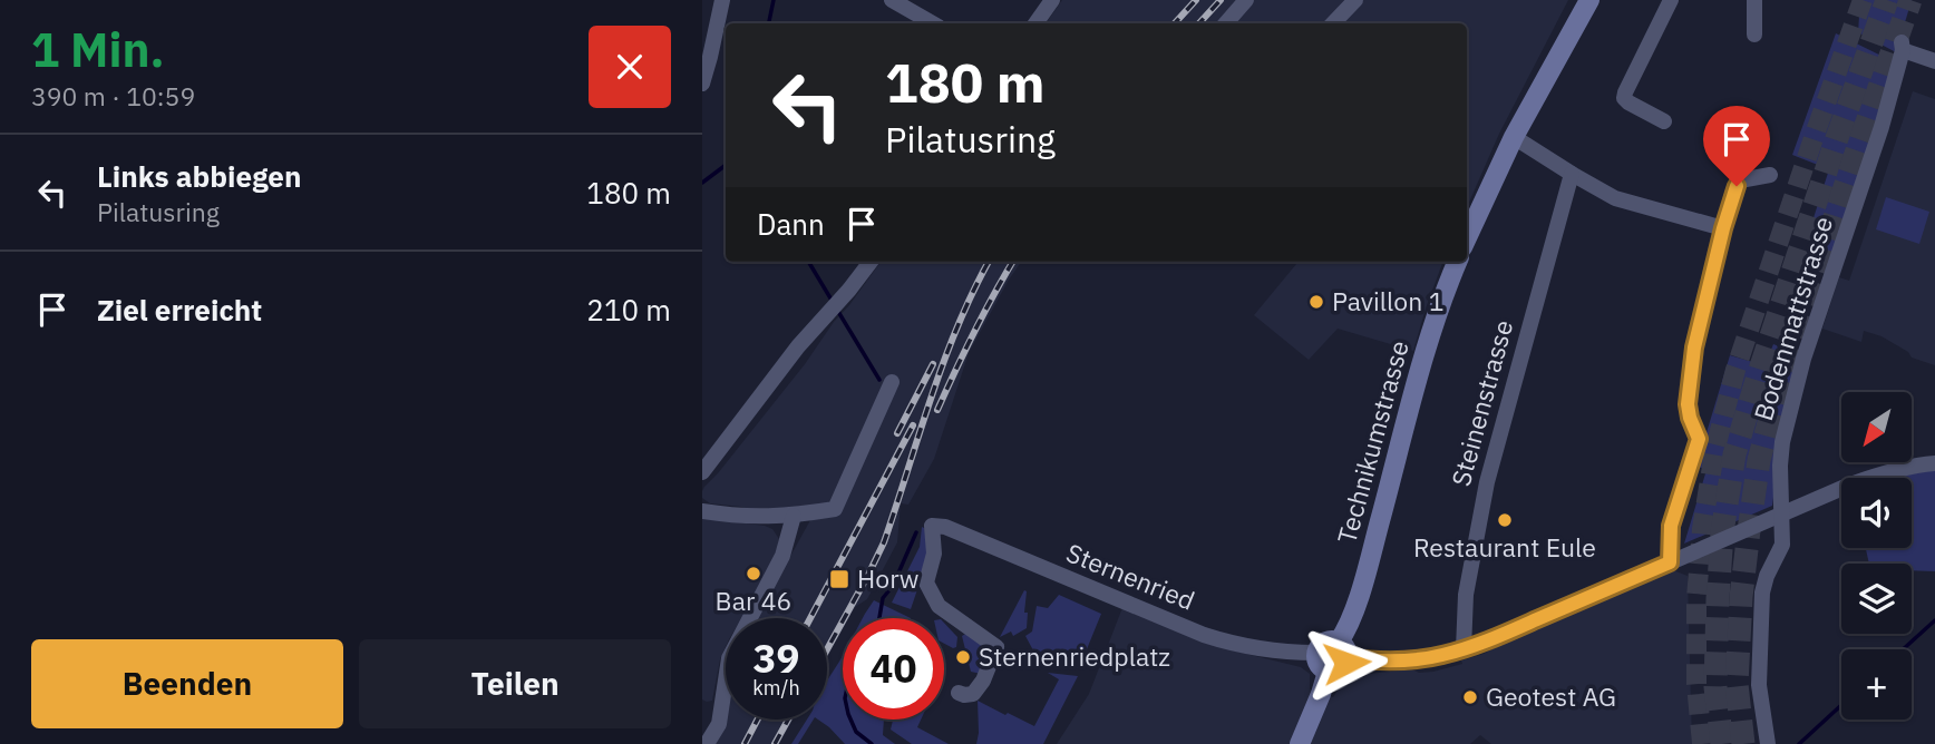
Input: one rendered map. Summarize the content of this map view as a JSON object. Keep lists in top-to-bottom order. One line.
{"streets":{"street":["Bodenmattstrasse","Steinenstrasse","Technikumstrasse","Sternenried"]},"crossings":[["Technikumstrasse","Sternenried"]],"places":{"other":["Pavillon 1","Restaurant Eule","Bar 46","Sternenriedplatz","Geotest AG"],"transit":["Horw"]},"north":"bottom left","page":{"heading":["1 Min.","390 m · 10:59"],"turn":["180 m","Pilatusring"],"list":[{"name":"Links abbiegen","note":"Pilatusring","value":"180 m"},{"name":"Ziel erreicht","value":"210 m"}],"then":"Dann","map_buttons":"+","speed":"39 km/h","limit":"40","buttons":["Beenden","Teilen"]}}
